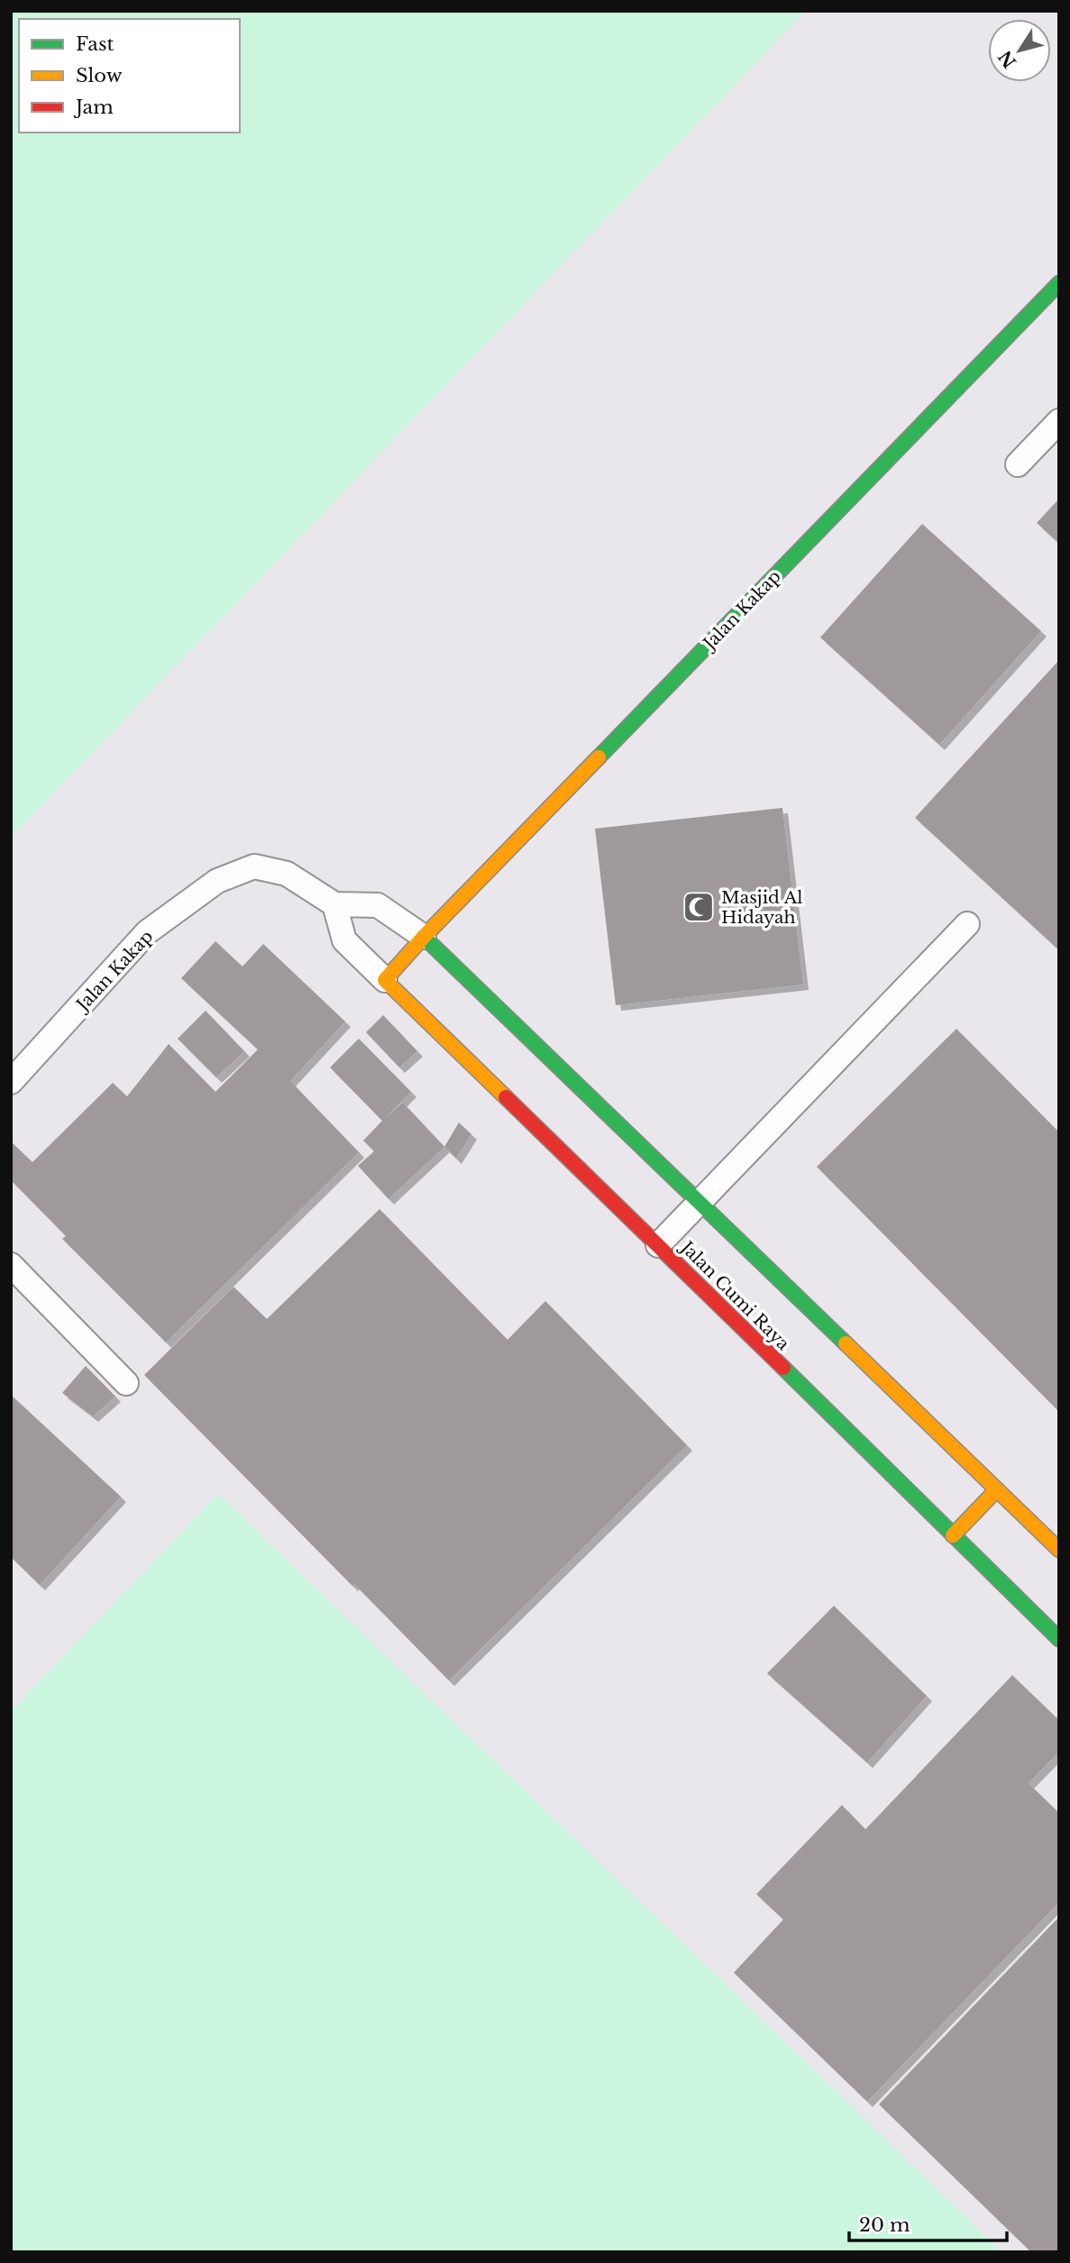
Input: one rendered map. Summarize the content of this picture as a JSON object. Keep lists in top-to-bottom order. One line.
{"streets":{"street":["Jalan Kakap","Jalan Cumi Raya"]},"crossings":[["Jalan Kakap","Jalan Cumi Raya"]],"places":{"mosque":["Masjid Al Hidayah"]},"legend":["Fast","Slow","Jam"],"scale_bar":"20 m","north":"bottom left"}
